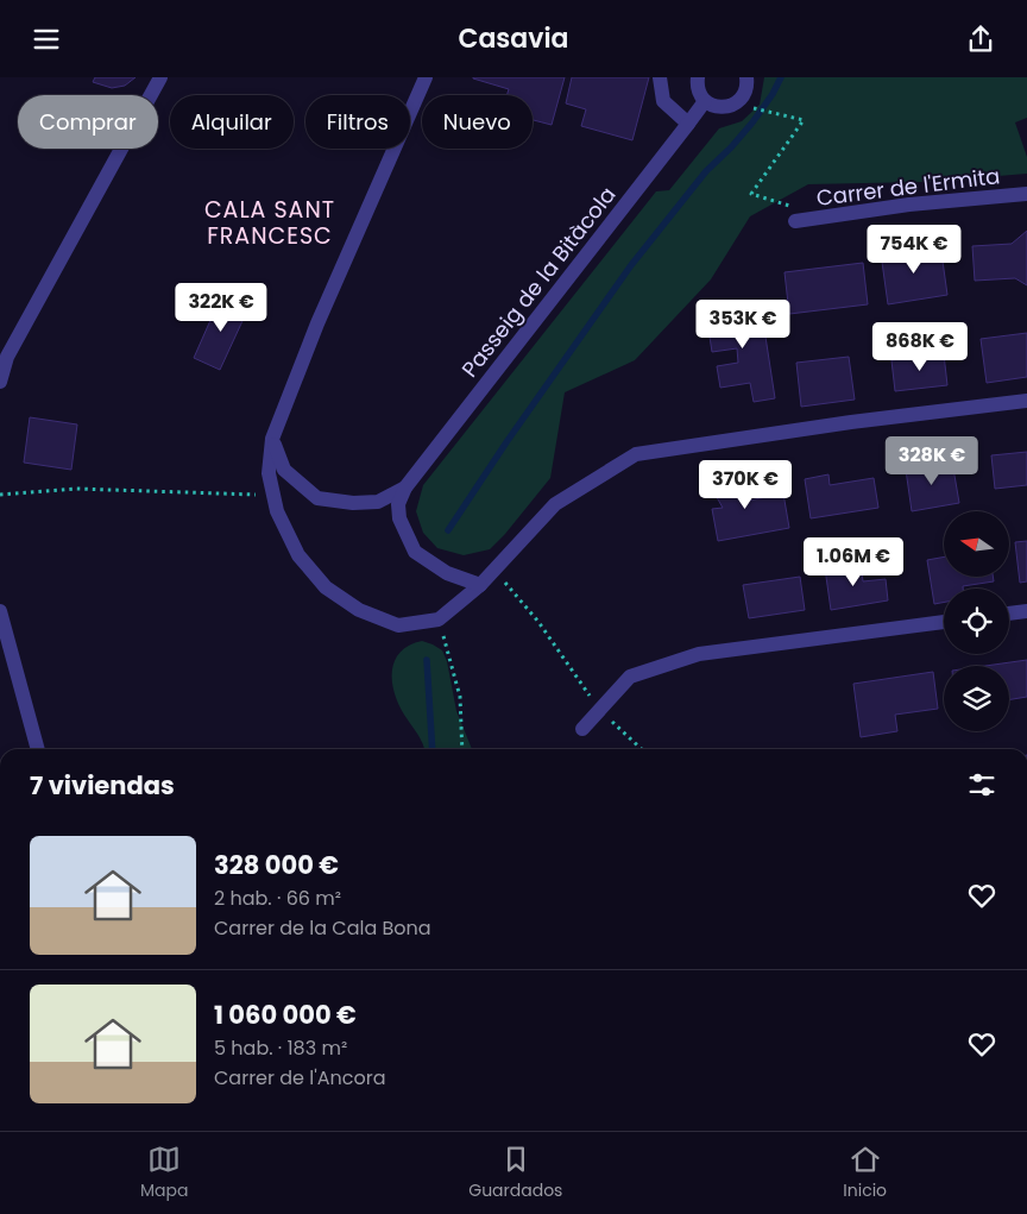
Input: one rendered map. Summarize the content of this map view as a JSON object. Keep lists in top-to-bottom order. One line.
{"streets":{"street":["Carrer de l'Ermita","Passeig de la Bitàcola"]},"districts":["CALA SANT FRANCESC"],"north":"left","page":{"header":"Casavia","chip":["Comprar","Alquilar","Filtros","Nuevo"],"price":["754K €","322K €","353K €","868K €","328K €","370K €","1.06M €"],"heading":"7 viviendas","list":[{"name":"328 000 €","note":"2 hab. · 66 m² · Carrer de la Cala Bona"},{"name":"1 060 000 €","note":"5 hab. · 183 m² · Carrer de l'Ancora"}],"tabs":["Mapa","Guardados","Inicio"]}}
